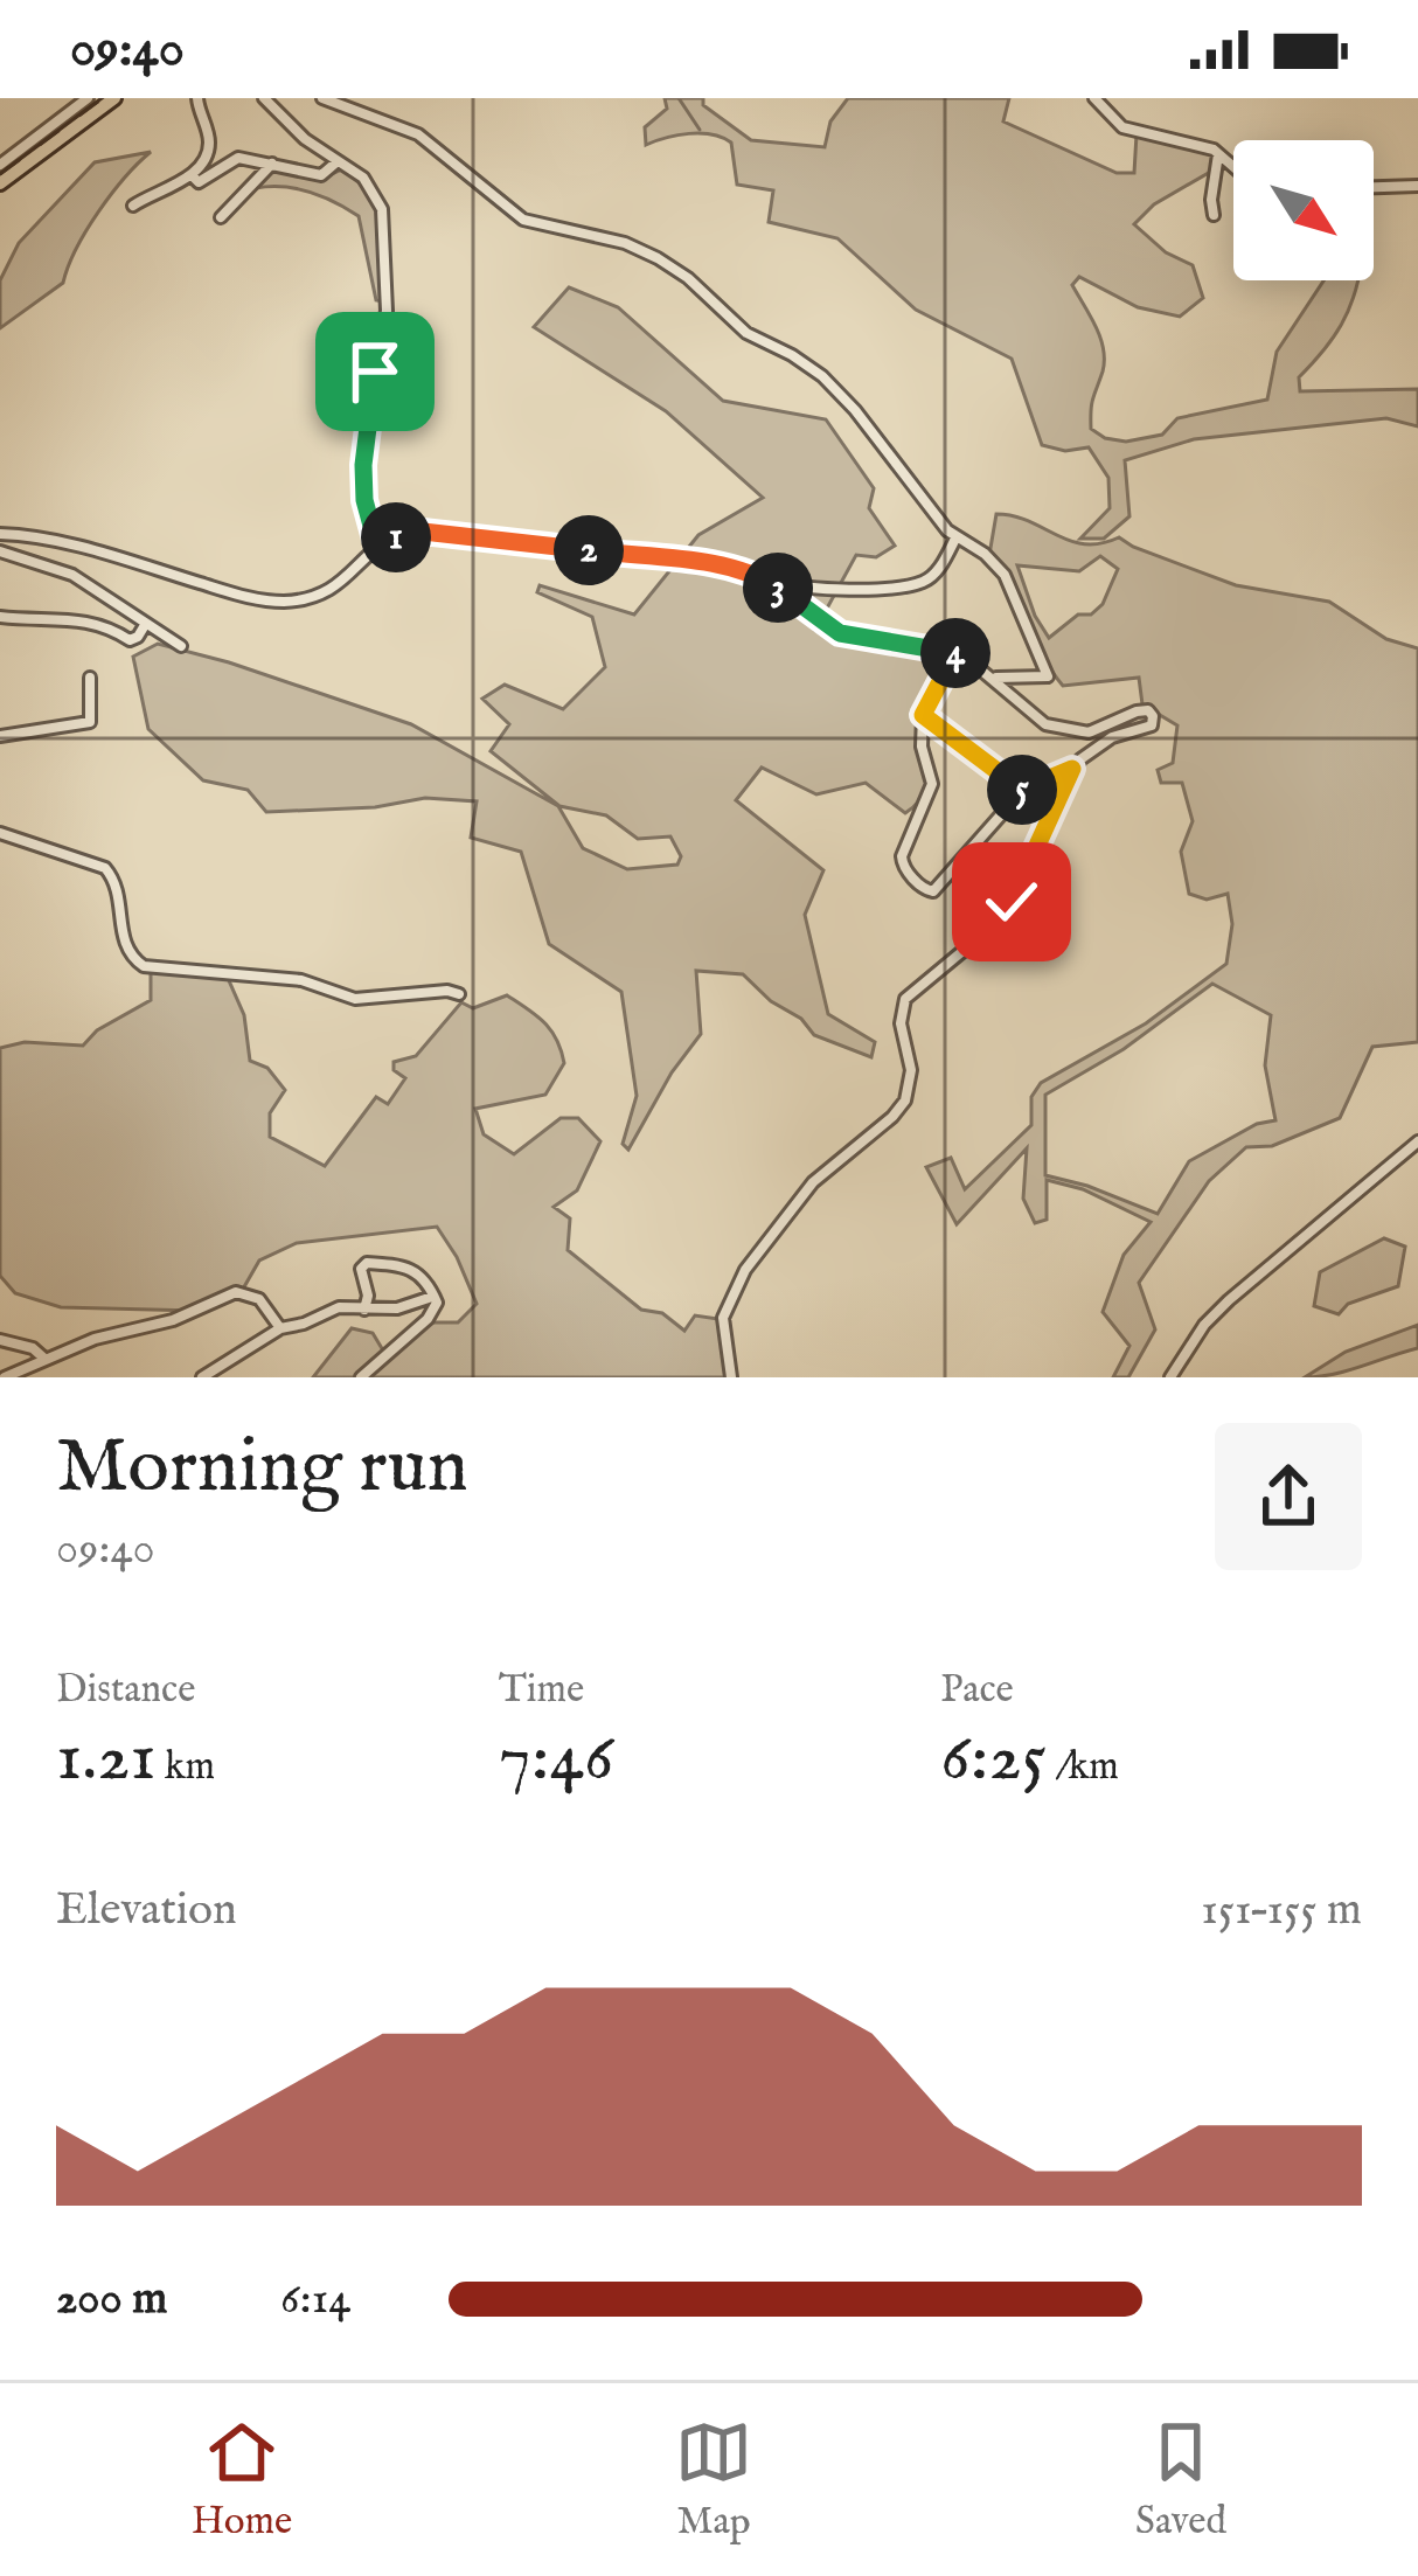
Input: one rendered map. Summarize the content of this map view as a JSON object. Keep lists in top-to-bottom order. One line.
{"north":"bottom right","page":{"status":"09:40","pins":["1","2","3","4","5"],"heading":["Morning run","09:40"],"stats":[["Distance","1.21 km"],["Time","7:46"],["Pace","6:25 /km"]],"chart":["Elevation","151–155 m"],"list":[{"name":"200 m","note":"6:14"}],"tabs":["Home","Map","Saved"]}}
